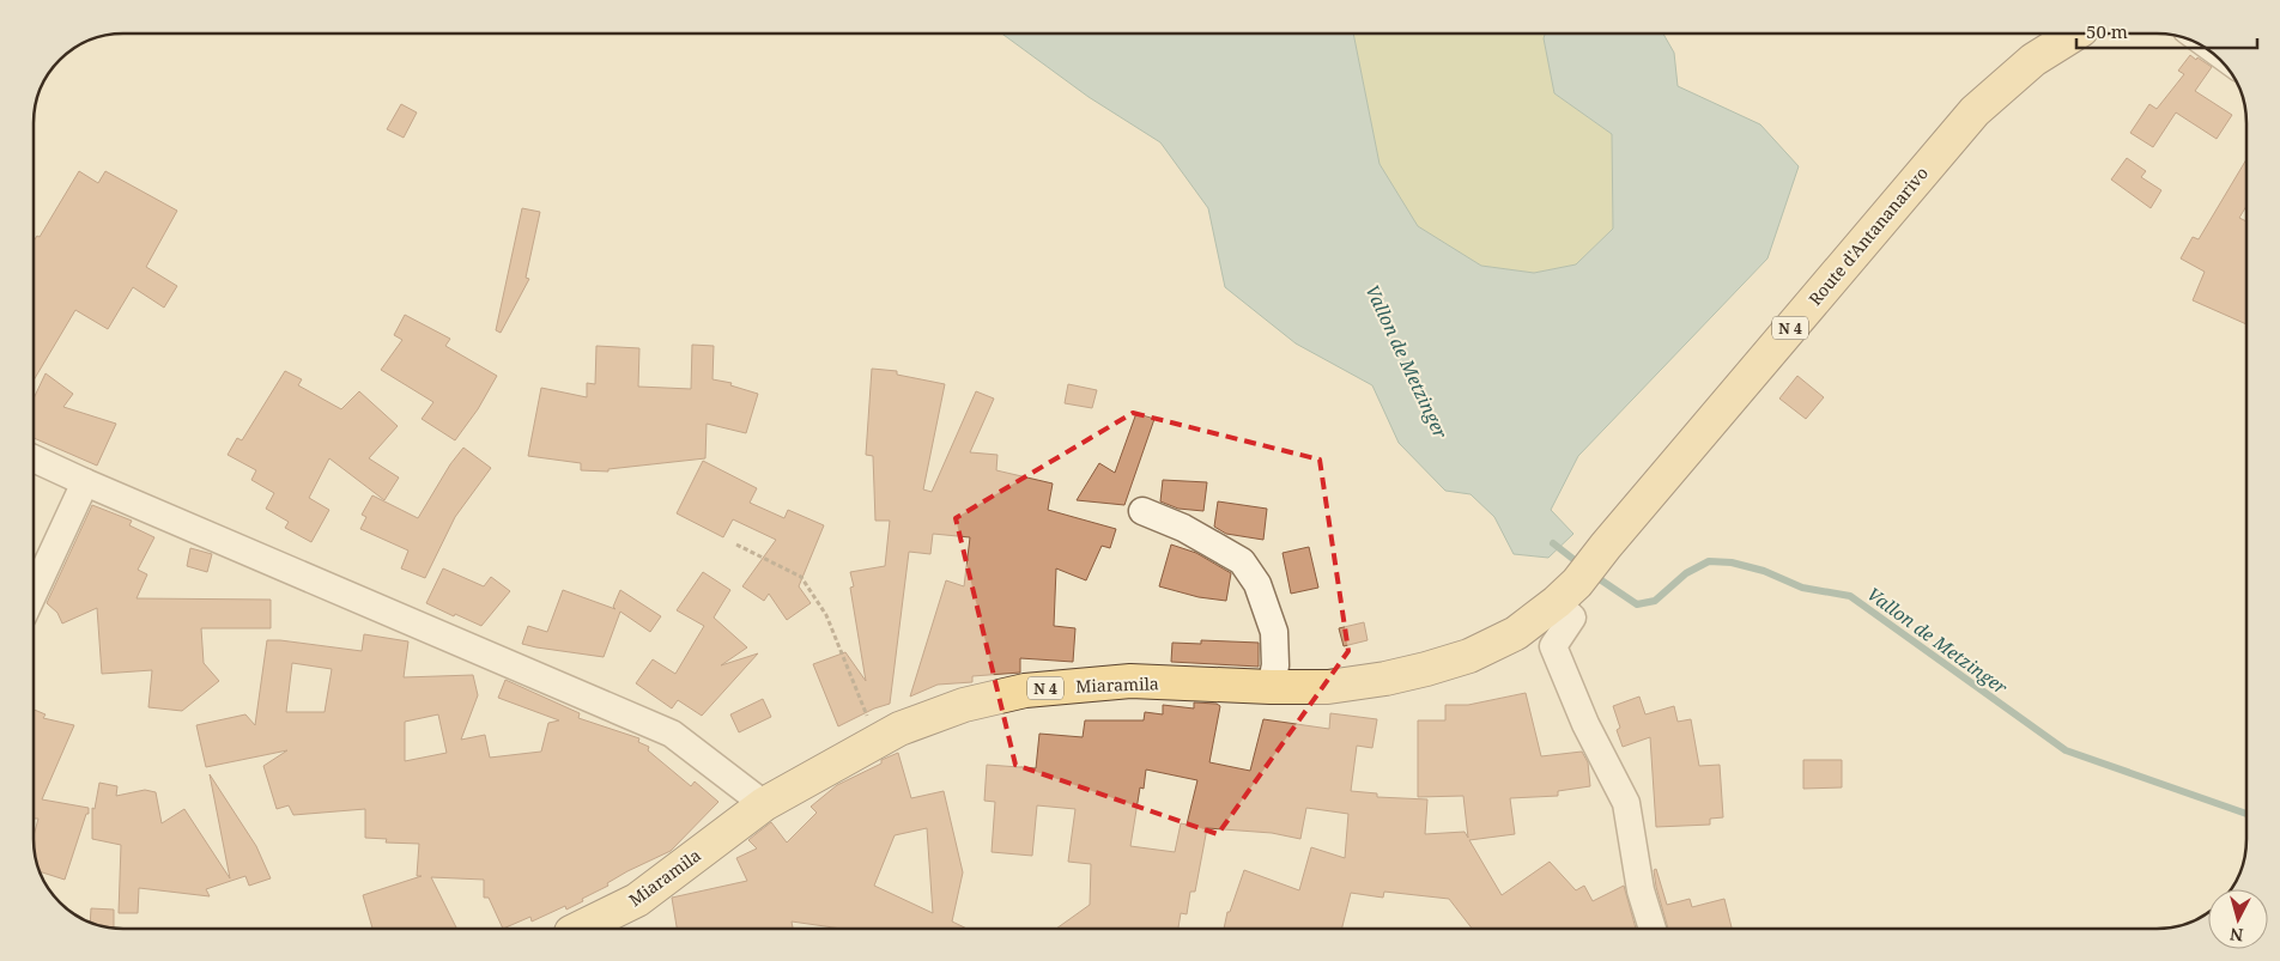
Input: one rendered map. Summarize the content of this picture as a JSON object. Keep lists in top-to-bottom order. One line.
{"streets":{"main road":["Route d'Antananarivo","N 4","Miaramila"]},"crossings":[["Route d'Antananarivo","Miaramila"]],"water":["Vallon de Metzinger"],"scale_bar":"50 m","north":"bottom"}
